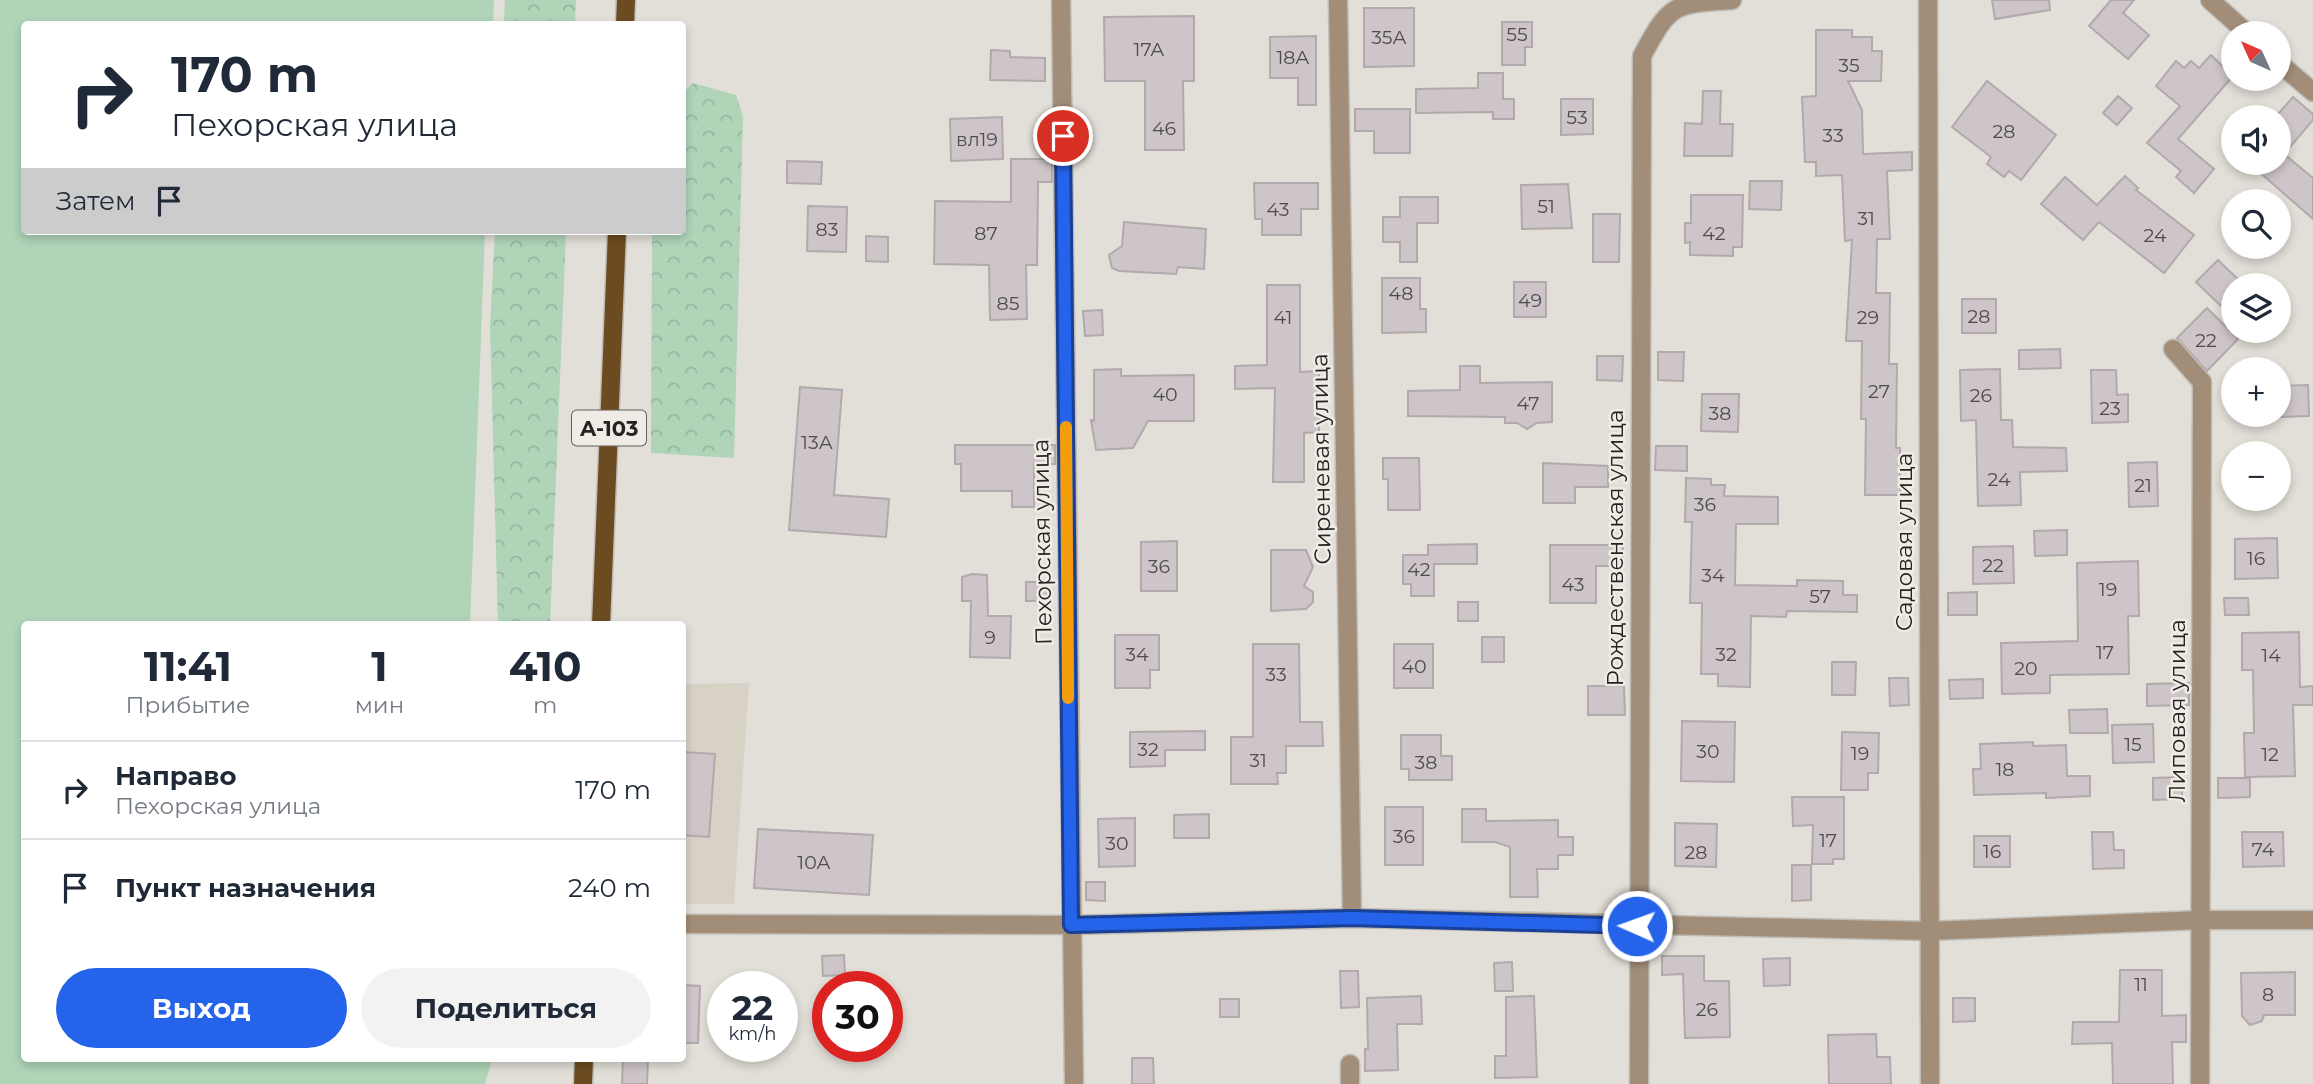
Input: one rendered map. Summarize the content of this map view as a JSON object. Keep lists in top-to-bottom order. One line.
{"streets":{"main road":["А-103"],"street":["Сиреневая улица","Пехорская улица","Садовая улица","Рождественская улица","Липовая улица"]},"house_numbers":["55","35А","17А","18А","35","53","46","28","33","вл19","51","43","31","83","87","42","24","48","49","85","28","41","29","22","27","40","26","47","23","38","13А","24","21","36","16","22","36","42","34","43","19","57","9","17","34","32","14","40","20","33","15","32","30","19","12","31","38","18","36","17","30","74","16","28","10А","11","8","26"],"north":"top left","page":{"map_buttons":["+","−"],"turn":["170 m","Пехорская улица"],"then":"Затем","eta":["11:41","Прибытие","1","мин","410","m"],"list":[{"name":"Направо","note":"Пехорская улица","value":"170 m"},{"name":"Пункт назначения","value":"240 m"}],"buttons":["Выход","Поделиться"],"speed":"22 km/h","limit":"30"}}
